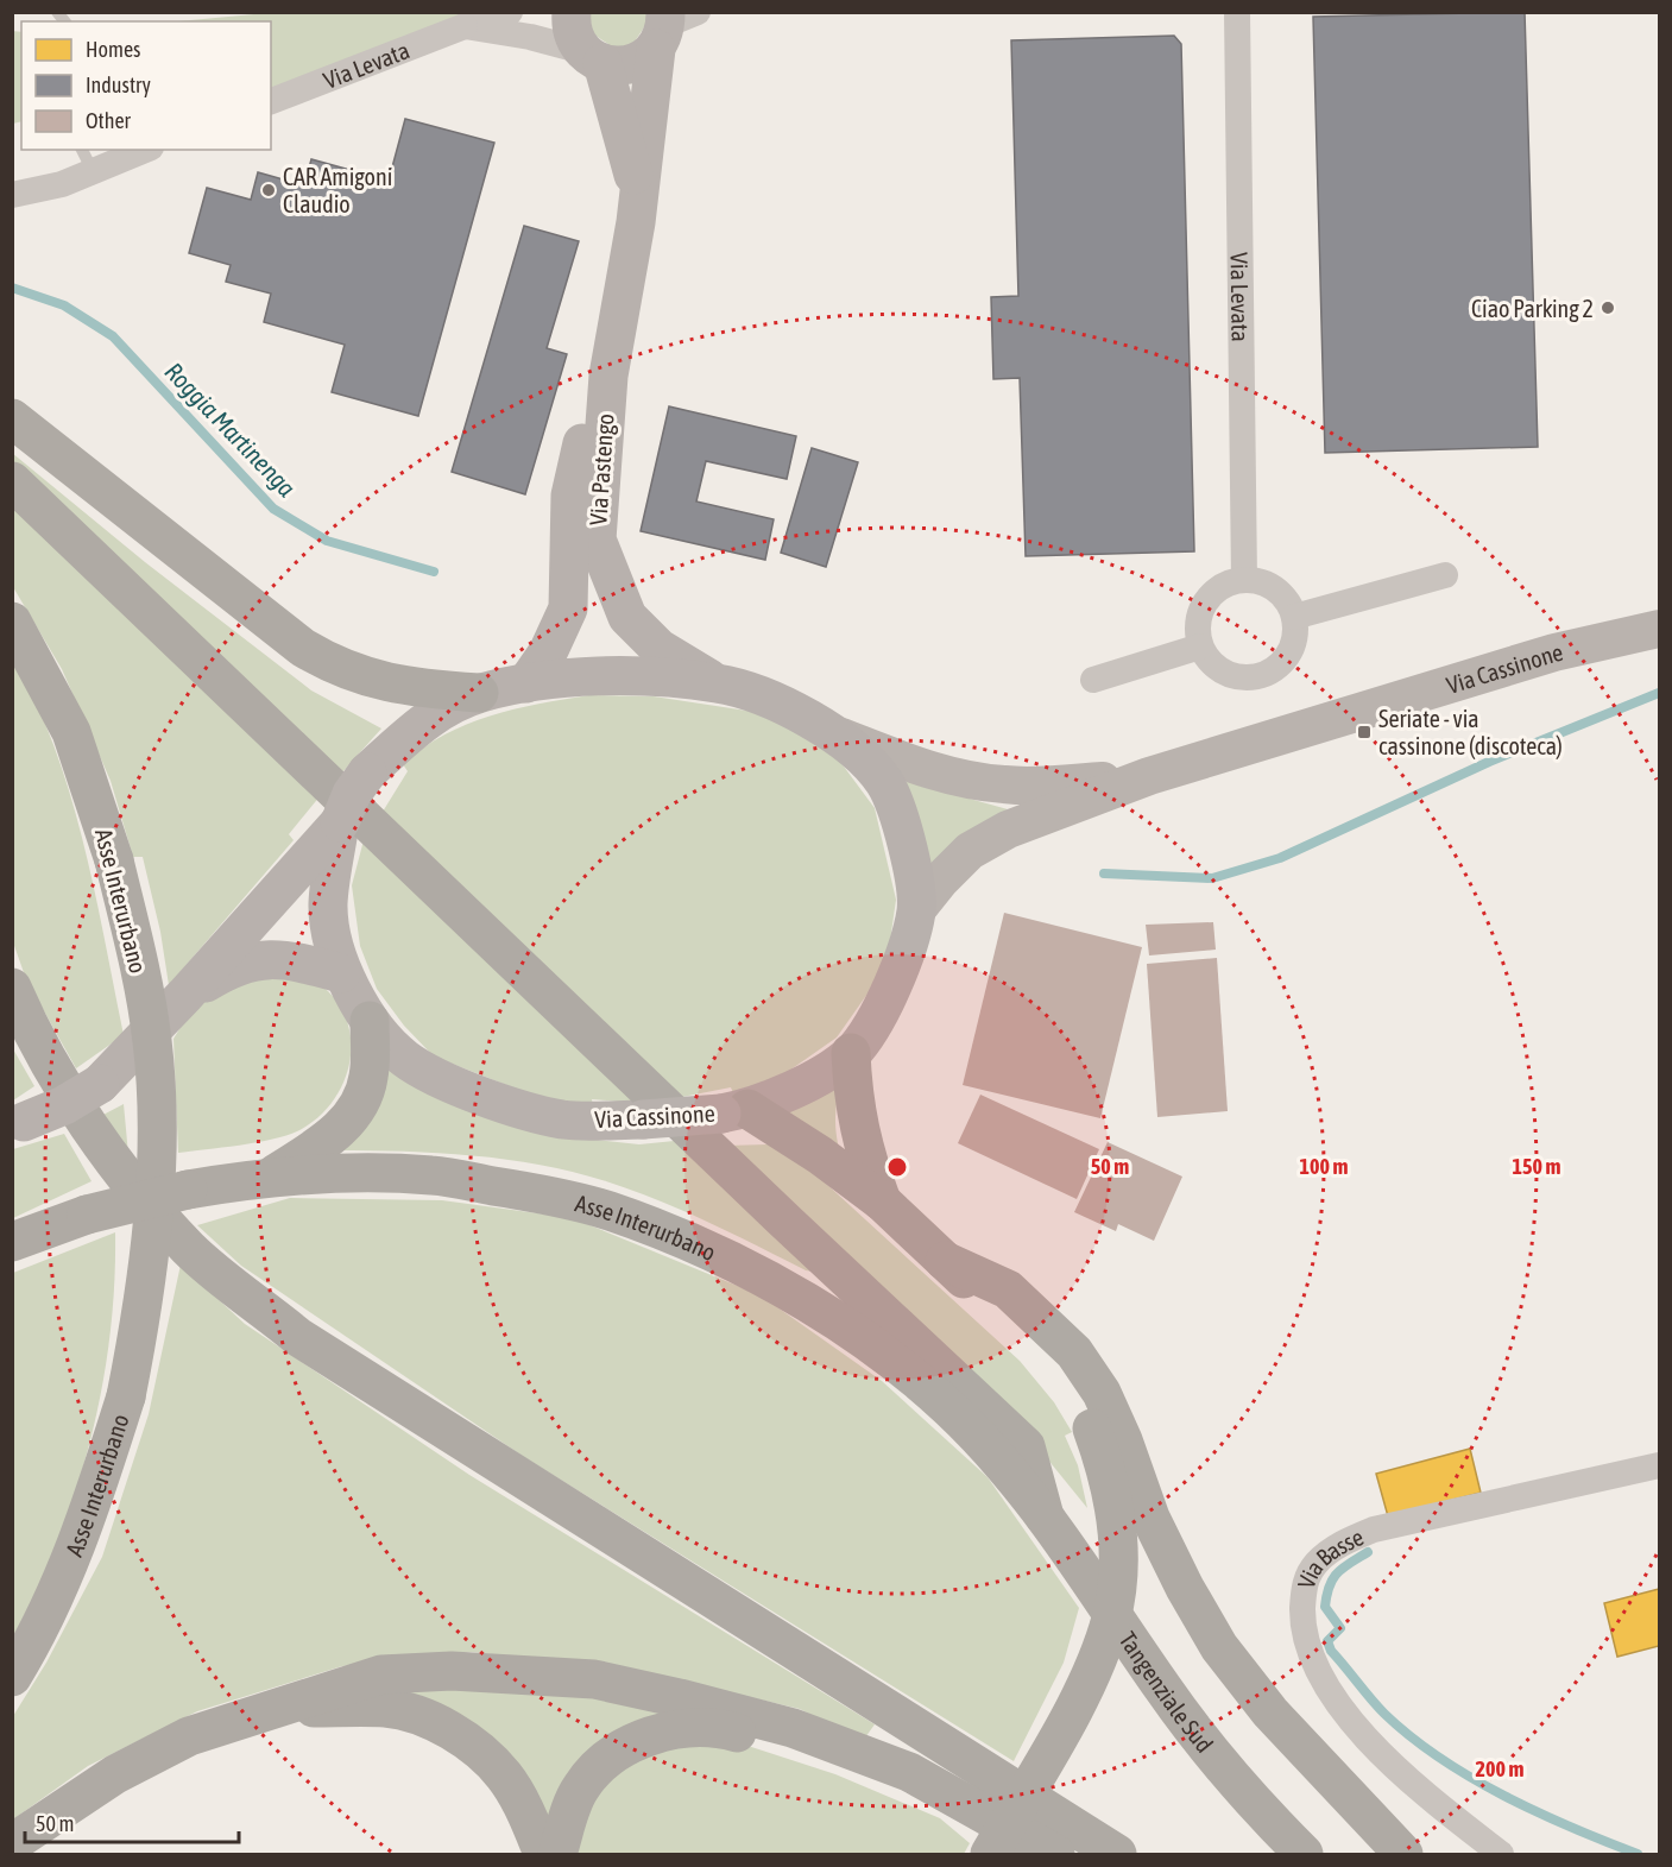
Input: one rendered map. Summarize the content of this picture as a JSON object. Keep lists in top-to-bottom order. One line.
{"streets":{"highway":["Asse Interurbano","Tangenziale Sud"],"main road":["Via Pastengo","Via Cassinone"],"street":["Via Levata","Via Basse"]},"crossings":[["Via Pastengo","Via Cassinone"],["Asse Interurbano","Tangenziale Sud"]],"water":["Roggia Martinenga"],"places":{"other":["CAR Amigoni Claudio","Ciao Parking 2"],"transit":["Seriate - via cassinone (discoteca)"]},"legend":["Homes","Industry","Other"],"scale_bar":"50 m","rings":["50 m","100 m","150 m","200 m"]}
